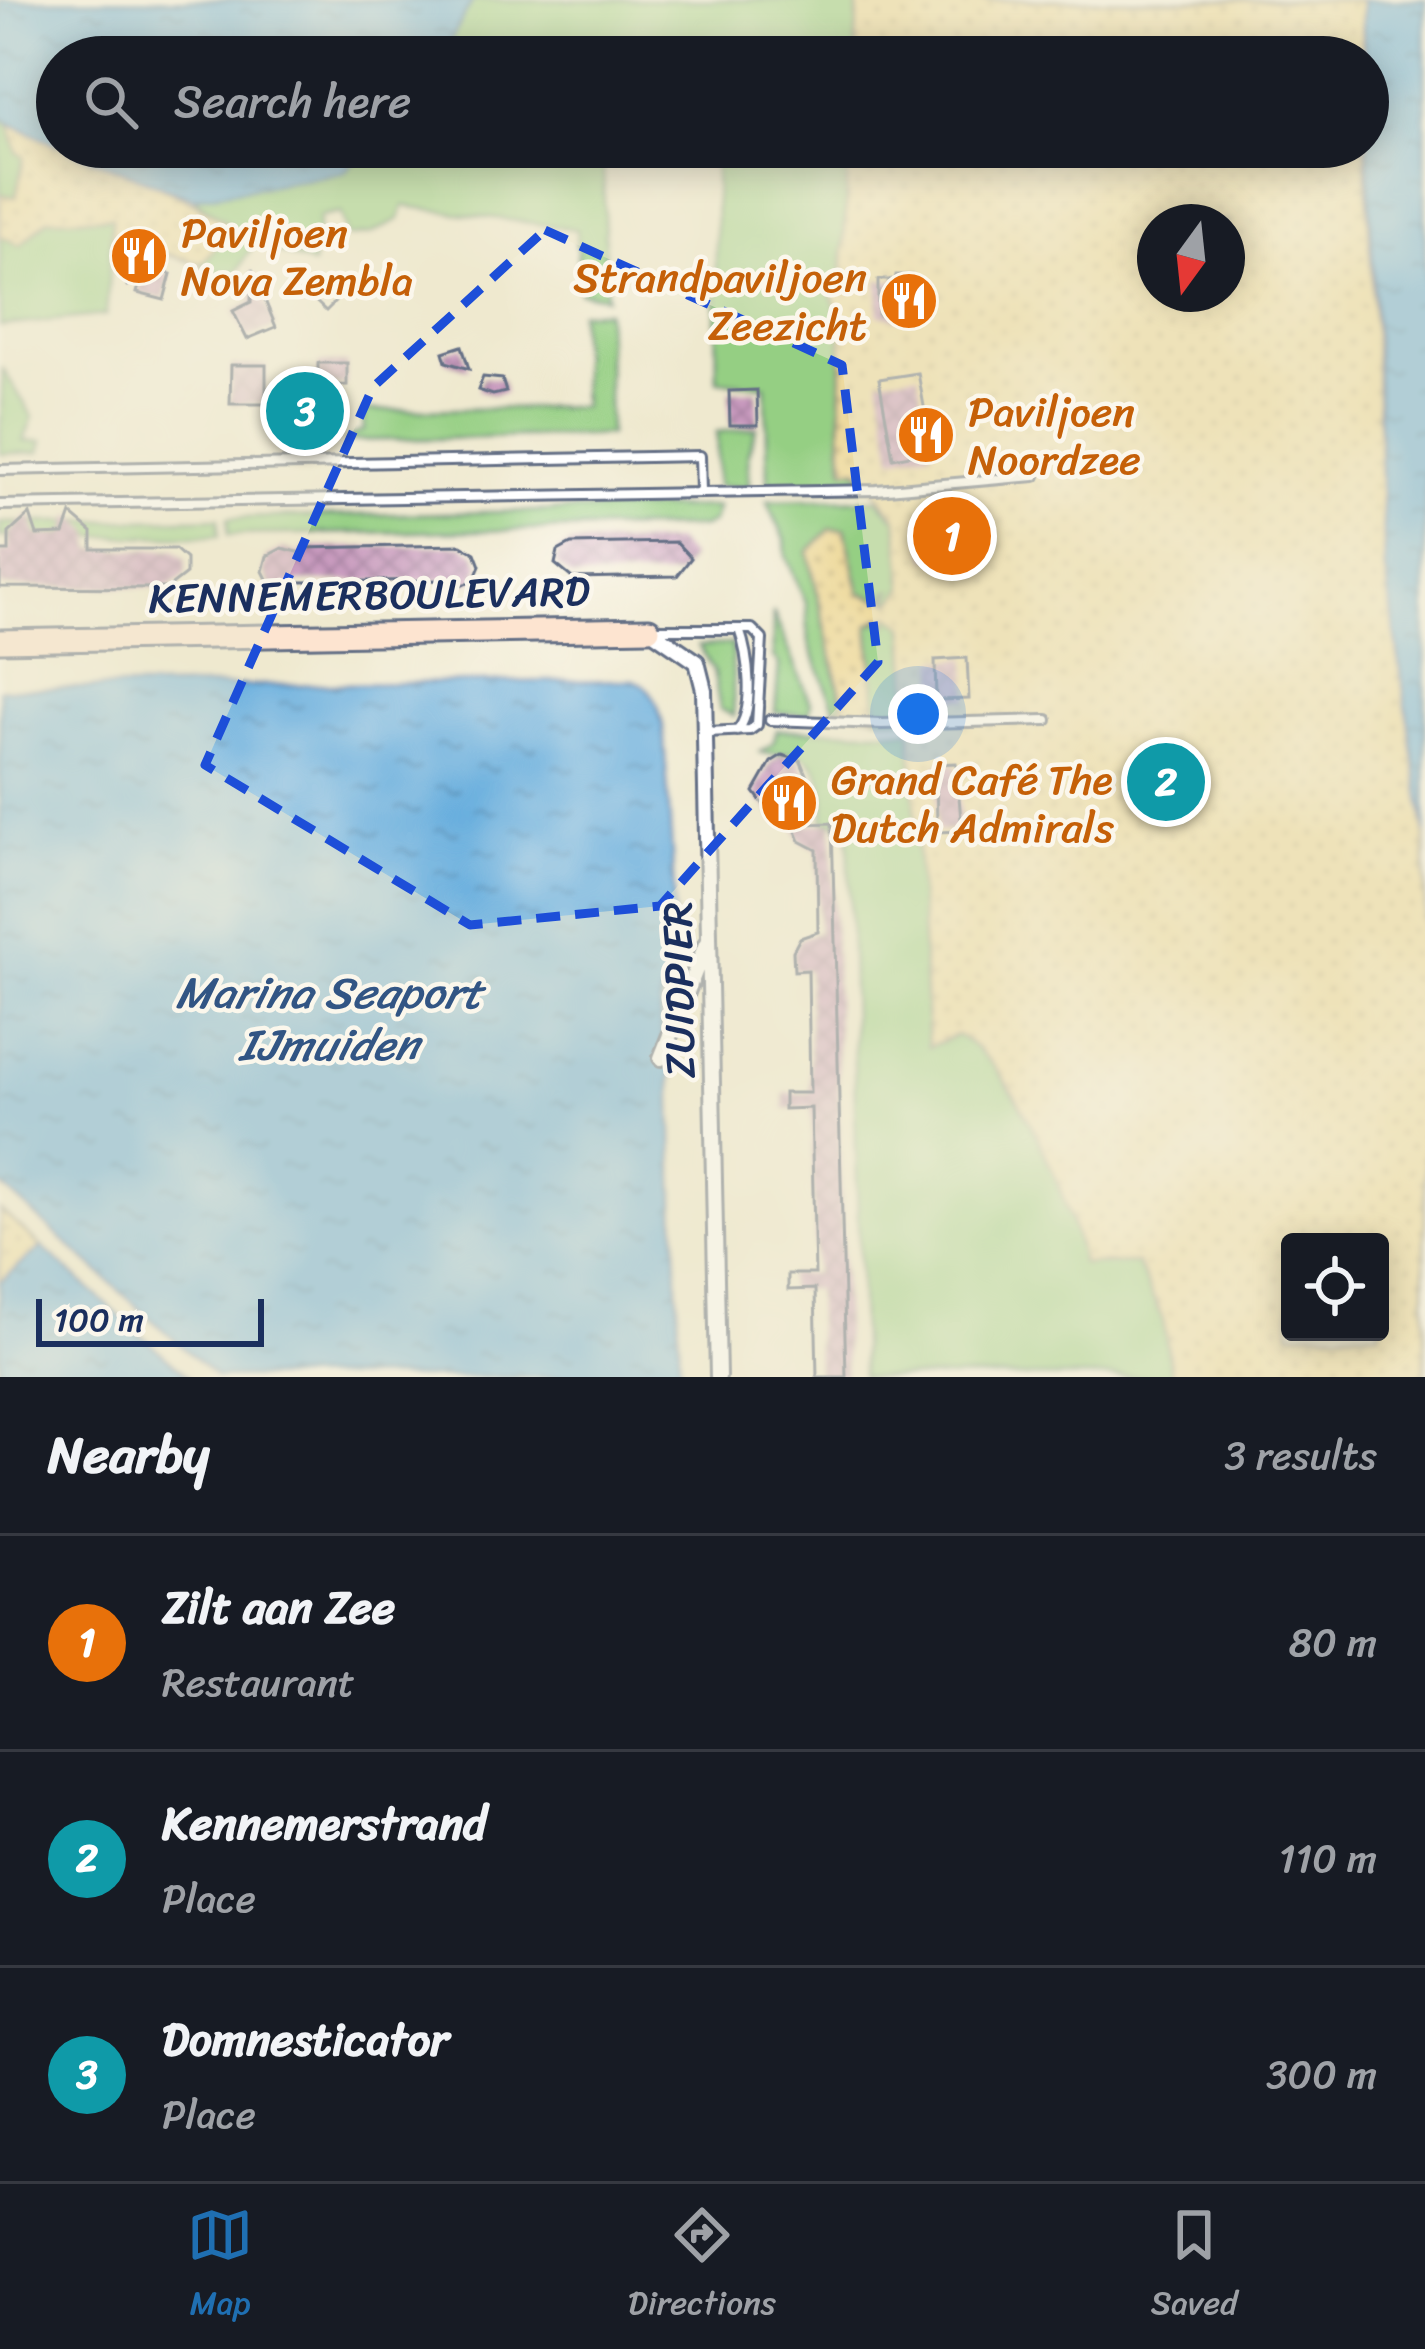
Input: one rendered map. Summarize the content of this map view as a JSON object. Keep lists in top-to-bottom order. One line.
{"streets":{"street":["KENNEMERBOULEVARD","ZUIDPIER"]},"crossings":[["KENNEMERBOULEVARD","ZUIDPIER"]],"water":["Marina Seaport IJmuiden"],"places":{"restaurant":["Paviljoen Nova Zembla","Strandpaviljoen Zeezicht","Paviljoen Noordzee","Grand Café The Dutch Admirals"]},"scale_bar":"100 m","north":"bottom","page":{"search":"Search here","pins":["3","1","2"],"scale":"100 m","heading":["Nearby","3 results"],"list":[{"mark":"1","name":"Zilt aan Zee","note":"Restaurant","value":"80 m"},{"mark":"2","name":"Kennemerstrand","note":"Place","value":"110 m"},{"mark":"3","name":"Domnesticator","note":"Place","value":"300 m"}],"nav":["Map","Directions","Saved"]}}
